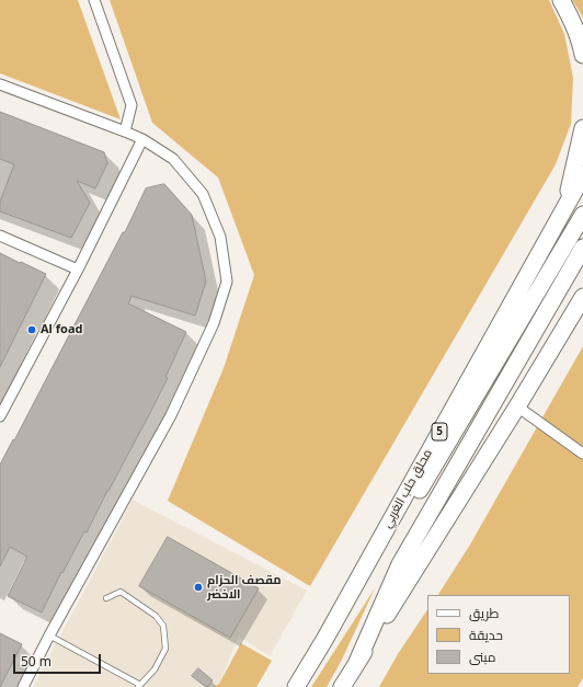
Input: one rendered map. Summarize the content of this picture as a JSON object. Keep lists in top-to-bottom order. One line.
{"streets":{"highway":["5","محلق حلب الغربي"]},"places":["Al foad","مقصف الحزام الاخضر"],"legend":["طريق","حديقة","مبنى"],"scale_bar":"50 m"}
